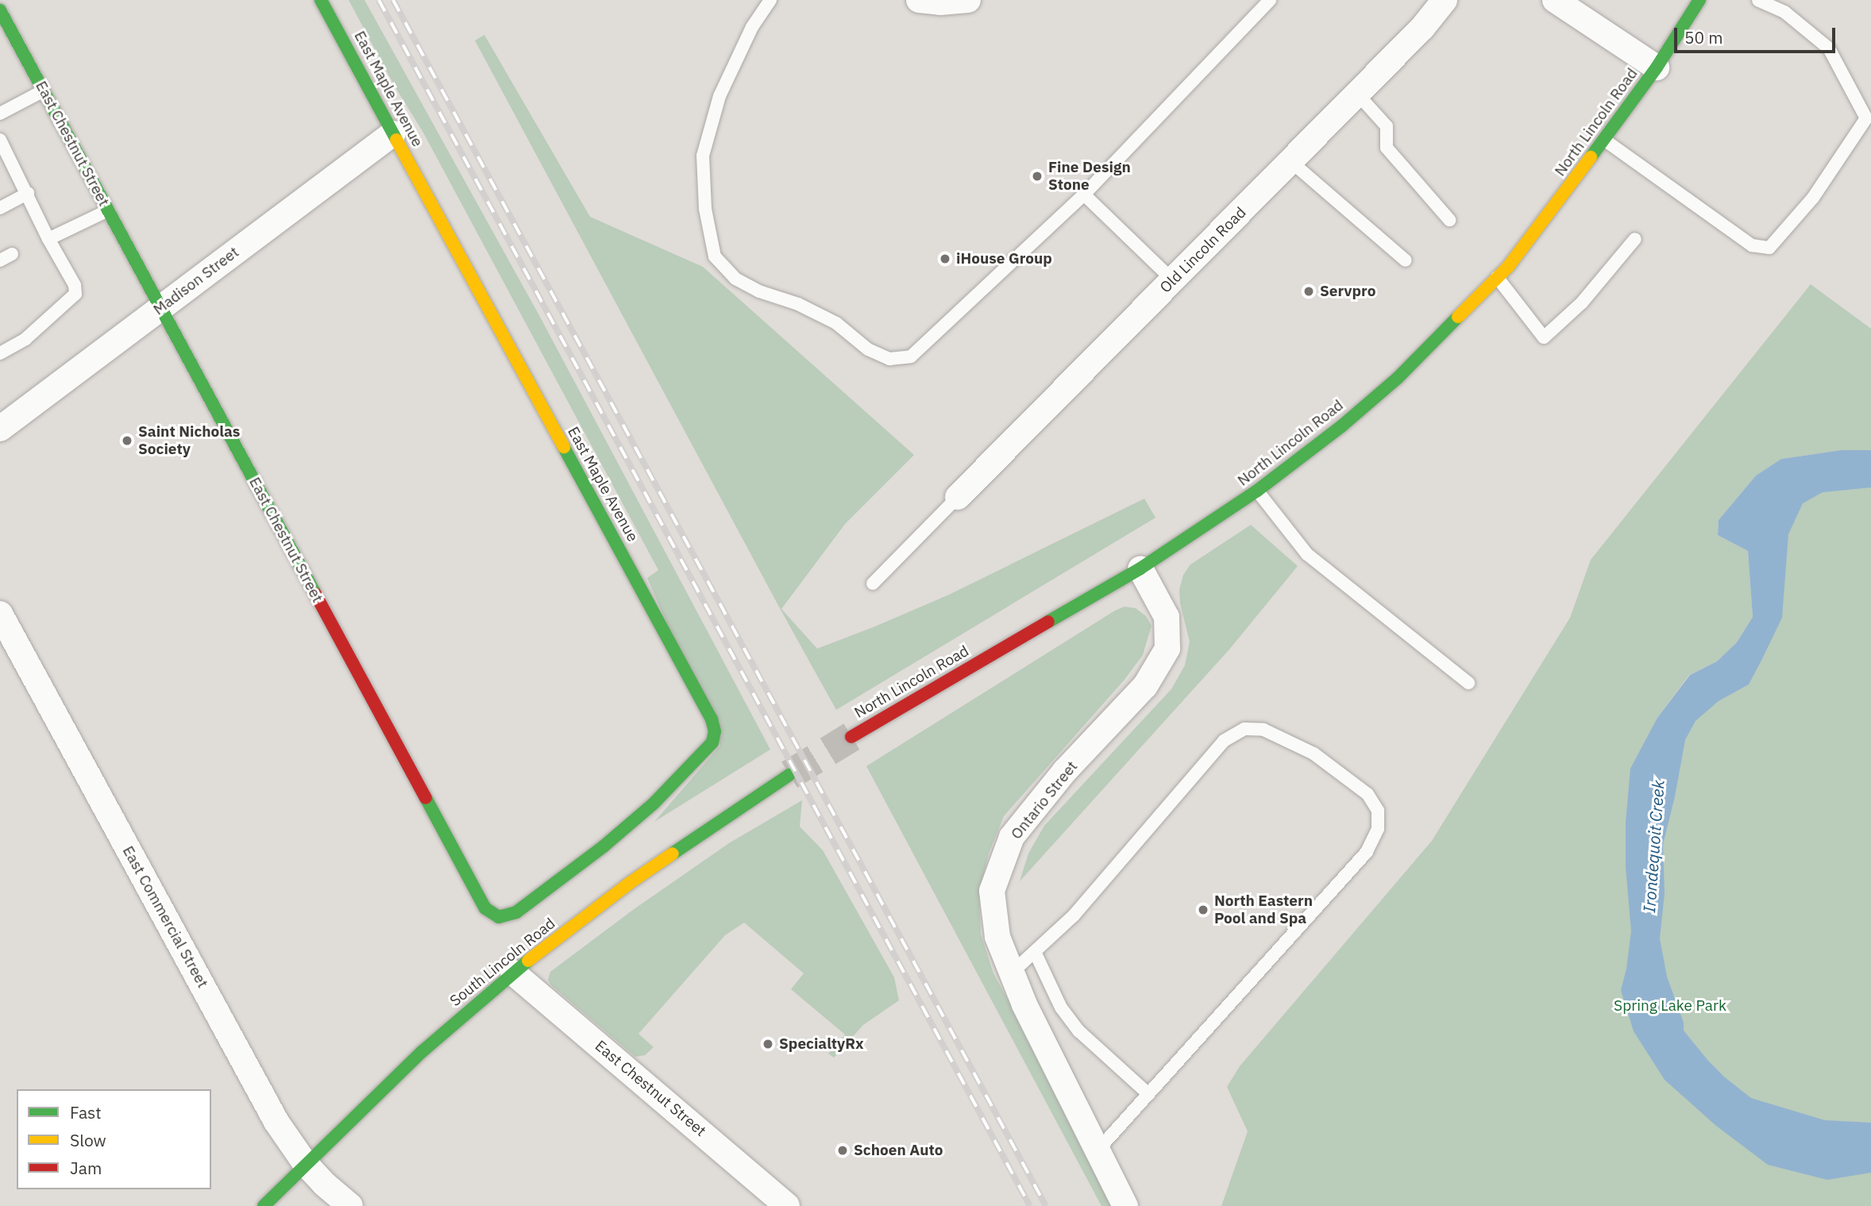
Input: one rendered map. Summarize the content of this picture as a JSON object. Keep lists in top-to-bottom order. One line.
{"streets":{"street":["East Maple Avenue","North Lincoln Road","East Chestnut Street","Old Lincoln Road","Madison Street","Ontario Street","East Commercial Street","South Lincoln Road"]},"crossings":[["East Maple Avenue","East Chestnut Street"],["East Maple Avenue","Madison Street"],["North Lincoln Road","Ontario Street"],["East Chestnut Street","Madison Street"],["East Chestnut Street","South Lincoln Road"],["East Commercial Street","South Lincoln Road"]],"water":["Irondequoit Creek"],"parks":["Spring Lake Park"],"places":["Fine Design Stone","iHouse Group","Servpro","Saint Nicholas Society","North Eastern Pool and Spa","SpecialtyRx","Schoen Auto"],"legend":["Fast","Slow","Jam"],"scale_bar":"50 m"}
